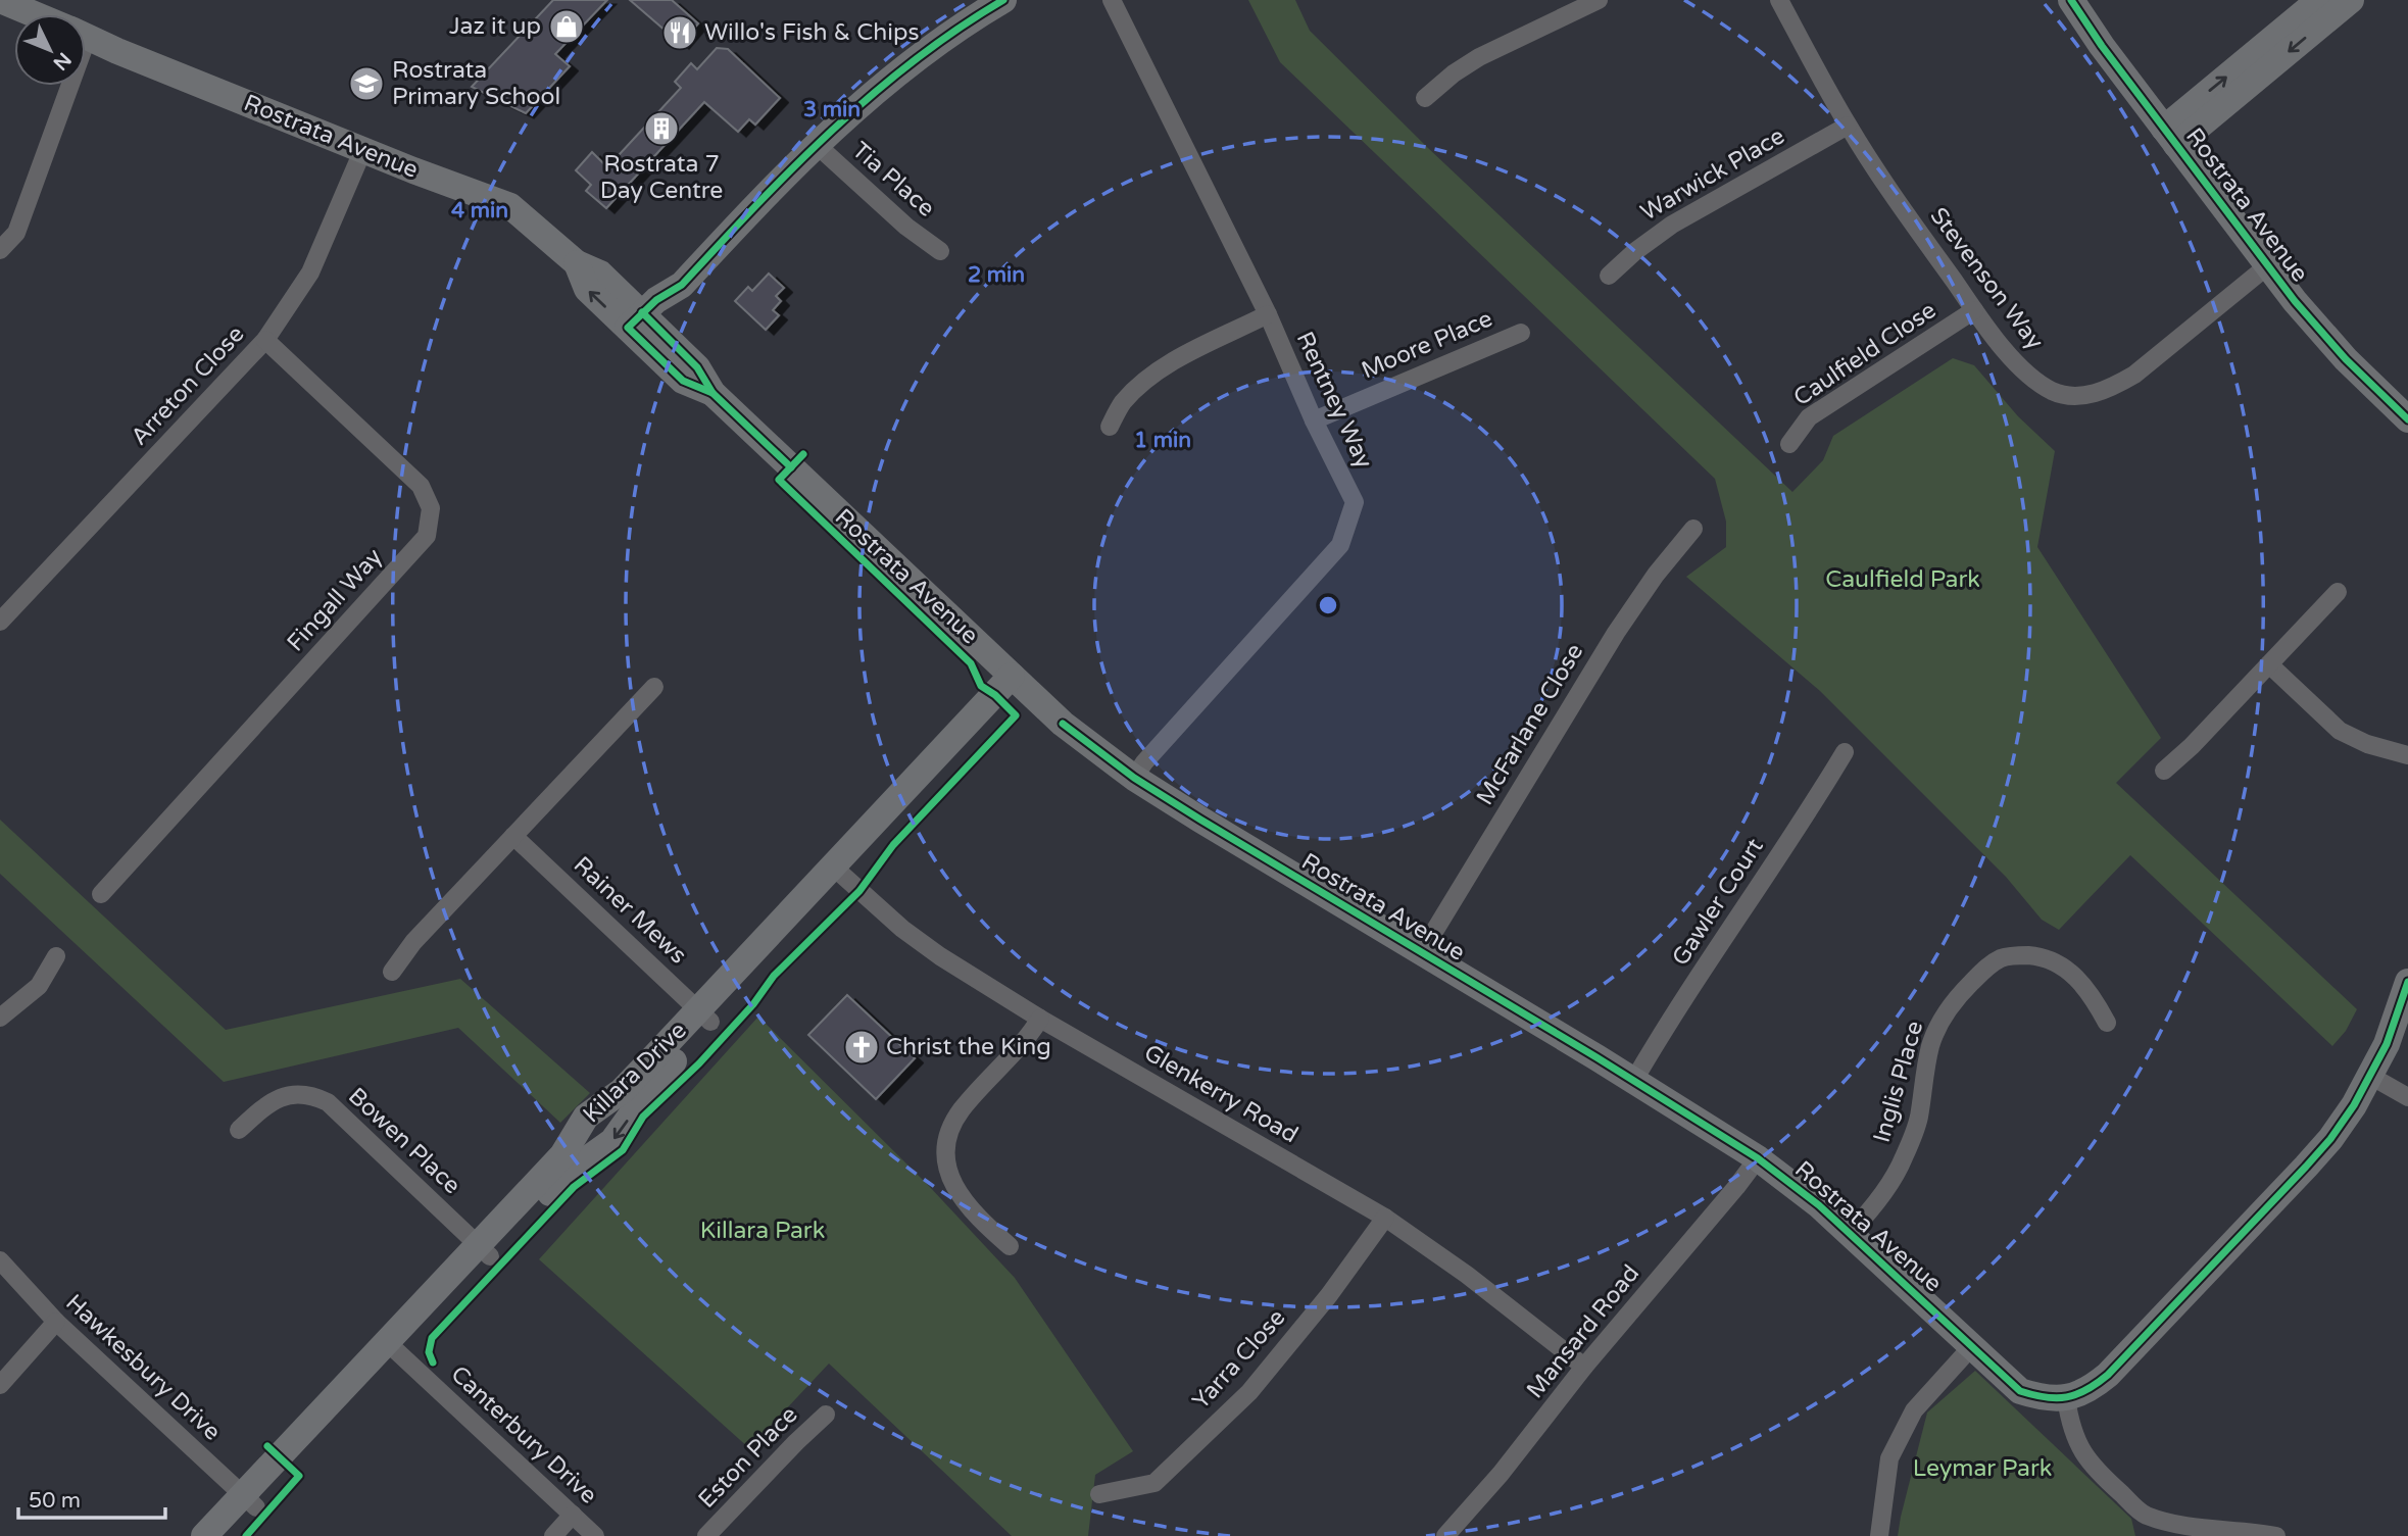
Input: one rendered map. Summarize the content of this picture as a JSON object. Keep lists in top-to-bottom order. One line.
{"streets":{"street":["Rostrata Avenue","Warwick Place","Tia Place","Stevenson Way","Moore Place","Caulfield Close","Arreton Close","Rentney Way","Fingall Way","McFarlane Close","Gawler Court","Rainer Mews","Killara Drive","Inglis Place","Glenkerry Road","Bowen Place","Mansard Road","Yarra Close","Hawkesbury Drive","Canterbury Drive","Eston Place"]},"crossings":[["Rostrata Avenue","Stevenson Way"],["Rostrata Avenue","Arreton Close"],["Rostrata Avenue","Rentney Way"],["Rostrata Avenue","McFarlane Close"],["Rostrata Avenue","Gawler Court"],["Rostrata Avenue","Killara Drive"],["Rostrata Avenue","Inglis Place"],["Rostrata Avenue","Mansard Road"],["Warwick Place","Stevenson Way"],["Stevenson Way","Caulfield Close"],["Moore Place","Rentney Way"],["Arreton Close","Fingall Way"],["Rainer Mews","Killara Drive"],["Killara Drive","Glenkerry Road"],["Killara Drive","Bowen Place"],["Killara Drive","Hawkesbury Drive"],["Killara Drive","Canterbury Drive"],["Glenkerry Road","Mansard Road"],["Glenkerry Road","Yarra Close"]],"parks":["Caulfield Park","Killara Park","Leymar Park"],"places":{"shop":["Jaz it up"],"restaurant":["Willo's Fish & Chips"],"school or university":["Rostrata Primary School"],"building":["Rostrata 7 Day Centre"],"church":["Christ the King"]},"scale_bar":"50 m","north":"bottom right","rings":["3 min","4 min","2 min","1 min"]}
